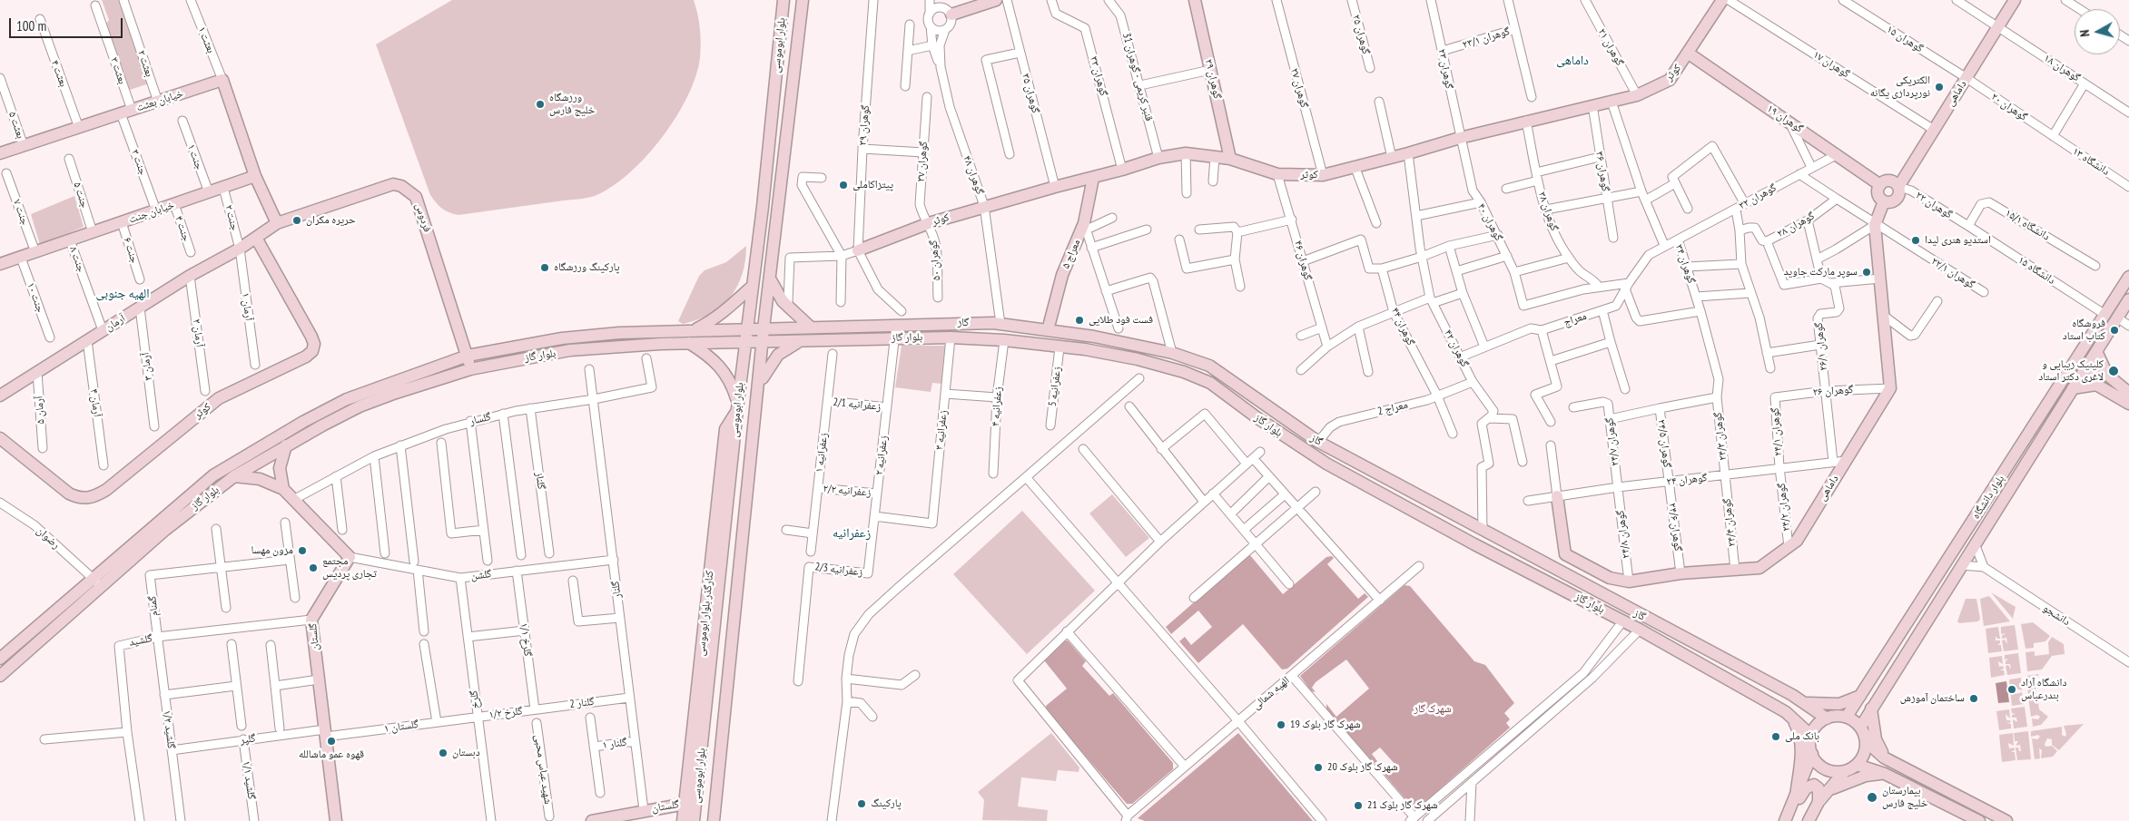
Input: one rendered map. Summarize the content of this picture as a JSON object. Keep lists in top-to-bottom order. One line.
{"streets":{"main road":["بلوار ابوموسی","کوثر","گوهران ۲۹","داماهی","خیابان بعثت","گوهران ۱۹","خیابان جنت","فردوس","معراج ۵","آرمان","گاز","بلوار گاز","بلوار دانشگاه","کنارگذر بلوار ابوموسی","گلستان"],"street":["گوهران ۲۵","گوهران ۲۳/۱","گوهران ۱۵","بعثت ۱","گوهران ۲۱","بعثت ۲","گوهران ۱۷","گوهران ۱۸","گوهران ۲۳","بعثت ۳","بعثت ۴","گوهران ۳۳","قنبر کریمی - گوهران 31","گوهران ۲۷","گوهران ۳۵","گوهران ۲۰","بعثت ۵","گوهران ۳۹","جنت ۱","گوهران ۳۷","دانشگاه ۱۳","جنت ۳","گوهران ۳۶","گوهران ۴۸","جنت ۵","گوهران ۳۲","گوهران ۲۲","گوهران ۳۸","جنت ۷","جنت ۲","گوهران ۴۰","گوهران ۲۸","دانشگاه ۱۵/۱","جنت ۴","جنت ۶","جنت ۸","گوهران ۵۰","گوهران ۴۶","گوهران ۳۴","دانشگاه ۱۵","گوهران ۲۲/۱","جنت ۱۰","آرمان ۱","معراج","گوهران ۴۴","آرمان ۲","گوهران ۲۶/۱","گوهران ۴۲","آرمان ۳","5 زعفرانیه","گوهران ۲۶","آرمان ۴","زعفرانیه 2/1","زعفرانیه ۴","معراج 2","آرمان ۵","گلسار","زعفرانیه ۳","گوهران ۲۴/۱","گوهران ۲۴/۳","گوهران ۲۴/۷","گوهران ۲۴/۵","زعفرانیه ۱","زعفرانیه ۲","گوهران ۲۴","گلناز","زعفرانیه ۲/۲","گوهران ۲۴/۲","گوهران ۲۴/۴","گوهران ۲۴/۶","گوهران ۲۴/۸","رضوان","زعفرانیه 2/3","گلشن","گلنار","گمنام","دانشجو","گلرخ ۱/۱","گلشید","الهیه شمالی","گلرخ","گلنار 2","گلرخ ۱/۲","گلستان ۱","گلشید ۱/۲","گلپر","گلنار ۱","شهید عباس محبی","گلشید ۱/۱"]},"crossings":[["گوهران ۲۳/۱","گوهران ۲۳"],["گوهران ۱۵","داماهی"],["گوهران ۱۵","گوهران ۲۰"],["بعثت ۱","خیابان بعثت"],["بلوار ابوموسی","گاز"],["بلوار ابوموسی","بلوار گاز"],["بلوار ابوموسی","کنارگذر بلوار ابوموسی"],["گوهران ۲۱","کوثر"],["بعثت ۲","خیابان بعثت"],["گوهران ۱۷","داماهی"],["گوهران ۱۸","داماهی"],["گوهران ۲۳","کوثر"],["گوهران ۲۳","گوهران ۴۰"],["بعثت ۳","خیابان بعثت"],["بعثت ۳","جنت ۳"],["کوثر","گوهران ۳۳"],["کوثر","قنبر کریمی - گوهران 31"],["کوثر","گوهران ۲۹"],["کوثر","گوهران ۲۷"],["کوثر","گوهران ۳۵"],["کوثر","گوهران ۱۹"],["کوثر","گوهران ۳۹"],["کوثر","گوهران ۳۷"],["کوثر","گوهران ۳۶"],["کوثر","گوهران ۴۸"],["کوثر","گوهران ۳۸"],["کوثر","گوهران ۴۰"],["کوثر","معراج ۵"],["کوثر","گوهران ۵۰"],["کوثر","گوهران ۴۶"],["کوثر","گوهران ۳۴"],["کوثر","آرمان"],["کوثر","گوهران ۴۲"],["بعثت ۴","خیابان بعثت"],["داماهی","گوهران ۲۰"],["داماهی","گوهران ۱۹"],["داماهی","گوهران ۲۲"],["داماهی","گوهران ۲۶"],["داماهی","گوهران ۲۴"],["داماهی","گوهران ۲۴/۲"],["داماهی","گوهران ۲۴/۴"],["داماهی","گوهران ۲۴/۶"],["داماهی","گوهران ۲۴/۸"],["خیابان بعثت","بعثت ۵"],["خیابان بعثت","جنت ۳"],["گوهران ۲۰","دانشگاه ۱۳"],["گوهران ۱۹","گوهران ۳۲"],["گوهران ۱۹","گوهران ۲۲"],["جنت ۱","خیابان جنت"],["گوهران ۳۷","گوهران ۵۰"],["جنت ۳","خیابان جنت"],["گوهران ۴۸","گاز"],["جنت ۵","خیابان جنت"],["گوهران ۳۲","گوهران ۳۴"],["گوهران ۲۲","دانشگاه ۱۵/۱"],["گوهران ۲۲","دانشگاه ۱۵"],["گوهران ۳۸","گوهران ۴۰"],["جنت ۷","خیابان جنت"],["خیابان جنت","جنت ۲"],["خیابان جنت","جنت ۴"],["خیابان جنت","جنت ۶"],["خیابان جنت","جنت ۸"],["خیابان جنت","جنت ۱۰"],["جنت ۲","آرمان ۱"],["جنت ۲","آرمان"],["فردوس","آرمان"],["فردوس","بلوار گاز"],["دانشگاه ۱۵/۱","دانشگاه ۱۵"],["معراج ۵","گاز"],["جنت ۸","آرمان"],["گوهران ۳۴","معراج"],["گوهران ۳۴","گوهران ۲۴/۳"],["گوهران ۳۴","گوهران ۲۴/۵"],["دانشگاه ۱۵","بلوار دانشگاه"],["آرمان ۱","آرمان"],["معراج","گوهران ۴۲"],["آرمان","آرمان ۲"],["آرمان","آرمان ۳"],["آرمان","آرمان ۴"],["آرمان","آرمان ۵"],["گاز","بلوار گاز"],["گاز","گوهران ۴۲"],["گاز","معراج 2"],["گاز","زعفرانیه ۲"],["گاز","بلوار دانشگاه"],["گوهران ۴۴","معراج 2"],["بلوار گاز","5 زعفرانیه"],["بلوار گاز","زعفرانیه ۴"],["بلوار گاز","زعفرانیه ۳"],["بلوار گاز","زعفرانیه ۲"],["بلوار گاز","بلوار دانشگاه"],["بلوار گاز","رضوان"],["گوهران ۲۶/۱","گوهران ۲۶"],["گوهران ۲۶/۱","گوهران ۲۴"],["گوهران ۴۲","معراج 2"],["گوهران ۲۶","گوهران ۲۴/۱"],["زعفرانیه 2/1","زعفرانیه ۱"],["زعفرانیه 2/1","زعفرانیه ۲"],["گلسار","گلناز"],["گلسار","گلنار"],["زعفرانیه ۳","زعفرانیه ۲"],["گوهران ۲۴/۱","گوهران ۲۴"],["گوهران ۲۴/۱","گوهران ۲۴/۲"],["گوهران ۲۴/۳","گوهران ۲۴/۵"],["گوهران ۲۴/۳","گوهران ۲۴"],["گوهران ۲۴/۳","گوهران ۲۴/۴"],["گوهران ۲۴/۷","گوهران ۲۴"],["گوهران ۲۴/۷","گوهران ۲۴/۸"],["گوهران ۲۴/۵","گوهران ۲۴"],["گوهران ۲۴/۵","گوهران ۲۴/۶"],["زعفرانیه ۱","زعفرانیه ۲/۲"],["زعفرانیه ۲","زعفرانیه ۲/۲"],["زعفرانیه ۲","زعفرانیه 2/3"],["گوهران ۲۴","گوهران ۲۴/۲"],["گوهران ۲۴","گوهران ۲۴/۴"],["گوهران ۲۴","گوهران ۲۴/۶"],["گوهران ۲۴","گوهران ۲۴/۸"],["گلشن","گلنار"],["گلشن","گلستان"],["گلشن","گلرخ ۱/۱"],["گلشن","گلرخ"],["گلنار","گلستان"],["گلنار","گلنار 2"],["گلنار","گلنار ۱"],["گمنام","گلشید"],["گمنام","گلشید ۱/۲"],["کنارگذر بلوار ابوموسی","گلستان"],["گلستان","گلشید"],["گلستان","گلستان ۱"],["گلستان","گلپر"],["گلرخ ۱/۱","گلنار 2"],["گلرخ ۱/۱","گلرخ ۱/۲"],["گلشید","گلشید ۱/۲"],["گلرخ","گلرخ ۱/۲"],["گلرخ","گلستان ۱"],["گلنار 2","گلرخ ۱/۲"],["گلرخ ۱/۲","گلستان ۱"],["گلستان ۱","گلپر"],["گلشید ۱/۲","گلپر"],["گلپر","گلشید ۱/۱"]],"districts":["داماهی","الهیه جنوبی","زعفرانیه"],"parks":["شهرک گاز"],"places":["الکتریکی نورپردازی یگانه","ورزشگاه خلیج فارس","پیتزاکاملی","حریره مکران","استدیو هنری لیدا","پارکینگ ورزشگاه","سوپر مارکت جاوید","فست فود طلایی","فروشگاه کتاب استاد","کلینیک زیبایی و لاغری دکتر استاد","مزون مهسا","مجتمع تجاری پردیس","دانشگاه آزاد بندرعباس","ساختمان آموزش","شهرک گاز بلوک 19","بانک ملی","قهوه عمو ماشالله","دبستان","شهرک گاز بلوک 20","بیمارستان خلیج فارس","پارکینگ","شهرک گاز بلوک 21"],"scale_bar":"100 m","north":"left"}
